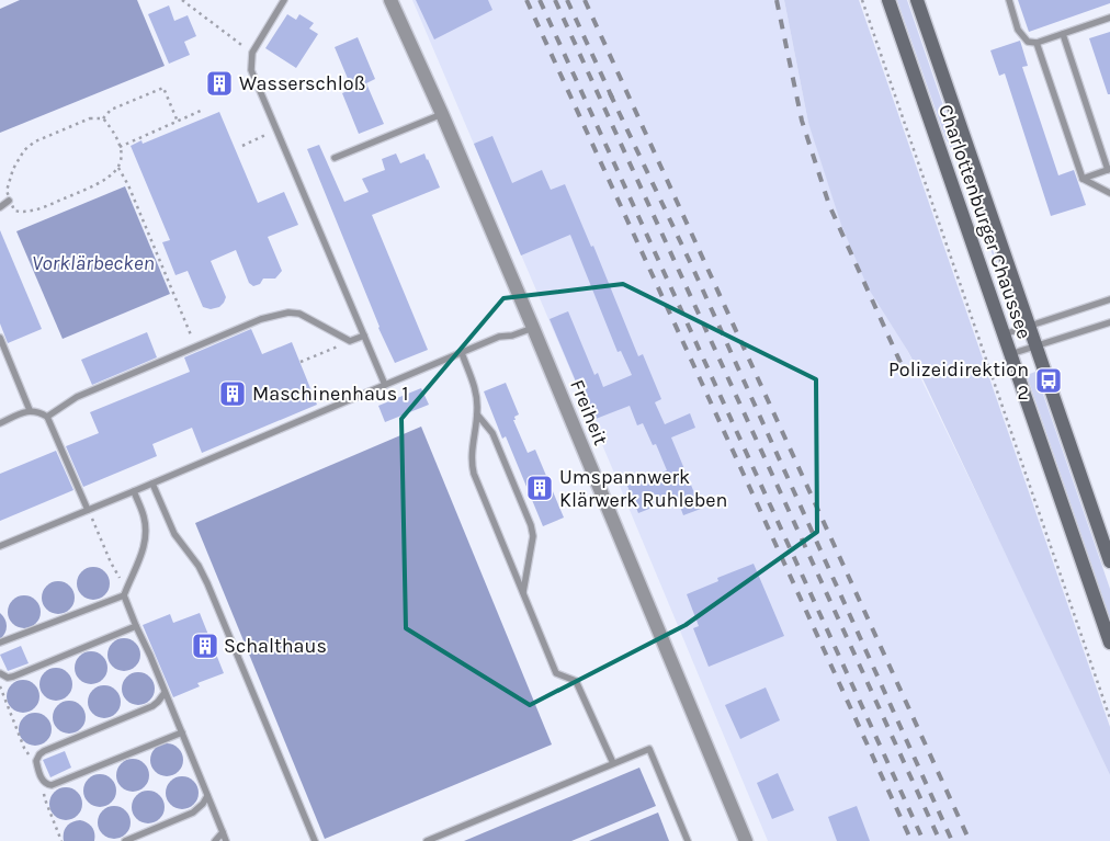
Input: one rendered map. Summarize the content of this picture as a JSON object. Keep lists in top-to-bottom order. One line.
{"streets":{"main road":["Charlottenburger Chaussee"],"street":["Freiheit"]},"water":["Vorklärbecken"],"places":{"building":["Wasserschloß","Maschinenhaus 1","Umspannwerk Klärwerk Ruhleben","Schalthaus"],"bus stop":["Polizeidirektion 2"]}}
